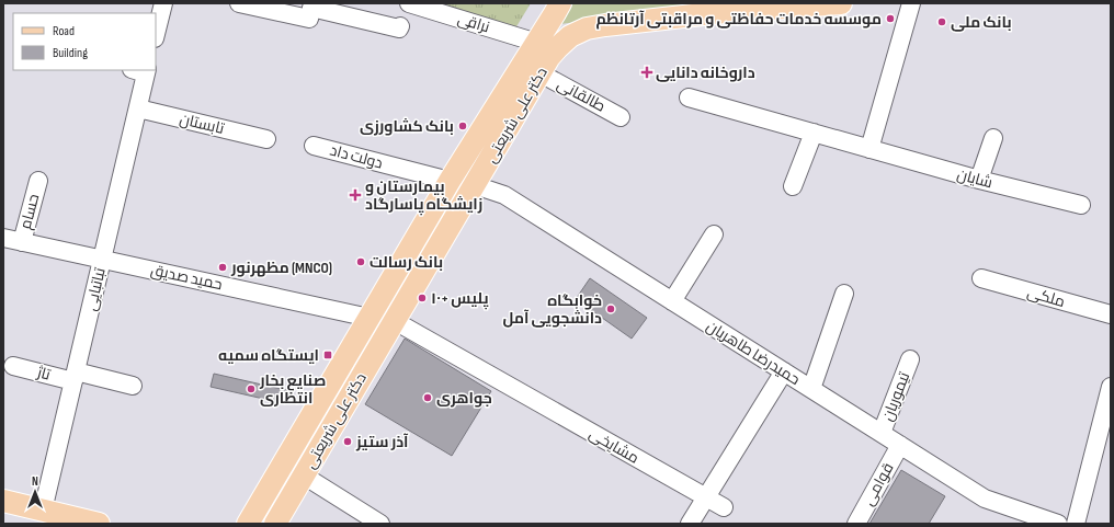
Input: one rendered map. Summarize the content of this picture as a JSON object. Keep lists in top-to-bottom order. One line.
{"streets":{"main road":["دکتر علی شریعتی"],"street":["نراقی","طالقانی","تابستان","دولت داد","شایان","حسام","حمید صدیق","تباتبایی","ملکی","حمیدرضا طاهریان","تاژ","تیموریان","مشایخی","قوامی"]},"crossings":[["نراقی","دکتر علی شریعتی"],["طالقانی","دکتر علی شریعتی"],["دکتر علی شریعتی","دولت داد"],["دکتر علی شریعتی","حمید صدیق"],["دکتر علی شریعتی","حمیدرضا طاهریان"],["دکتر علی شریعتی","مشایخی"],["تابستان","تباتبایی"],["دولت داد","حمیدرضا طاهریان"],["حسام","حمید صدیق"],["حمید صدیق","تباتبایی"],["تباتبایی","تاژ"],["حمیدرضا طاهریان","تیموریان"],["حمیدرضا طاهریان","قوامی"]],"places":{"other":["موسسه خدمات حفاظتی و مراقبتی آرتانظم","بانک ملی","بانک کشاورزی","بانک رسالت","مظهرنور (MNCO)","پلیس +۱۰","خوابگاه دانشجویی آمل","صنایع بخار انتظاری","جواهری","آذر ستیز"],"health":["داروخانه دانایی","بیمارستان و زایشگاه پاسارگاد"],"transit":["ایستگاه سمیه"]},"legend":["Road","Building"],"north":"top"}
